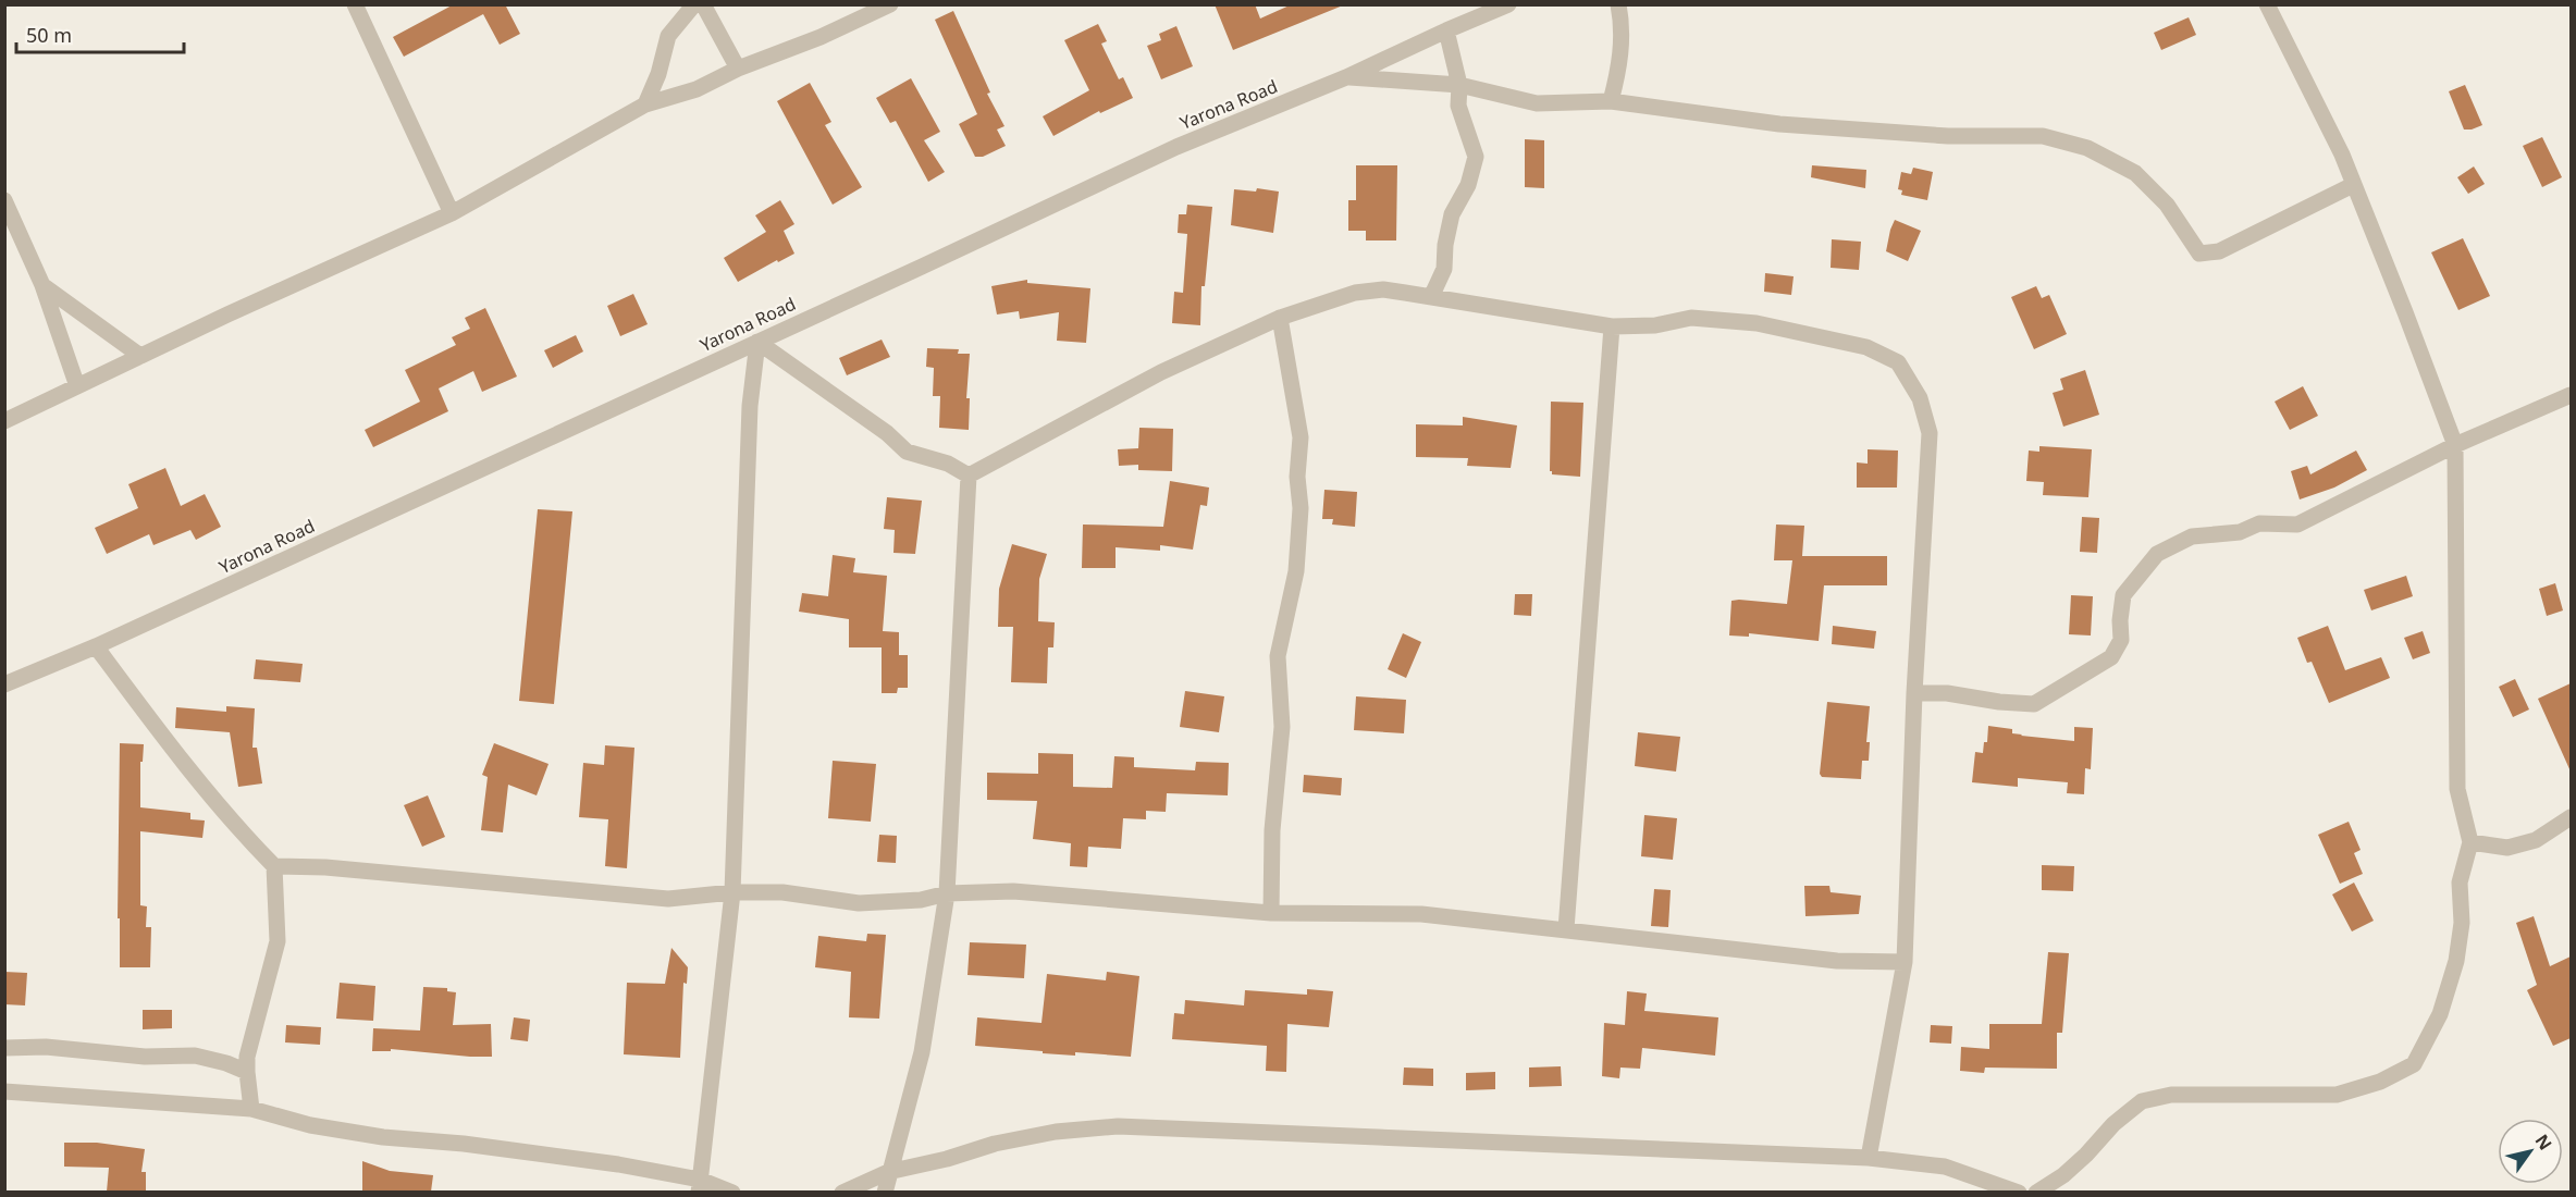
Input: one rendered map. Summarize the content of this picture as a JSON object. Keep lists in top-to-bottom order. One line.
{"streets":{"street":["Yarona Road"]},"scale_bar":"50 m","north":"top right"}
